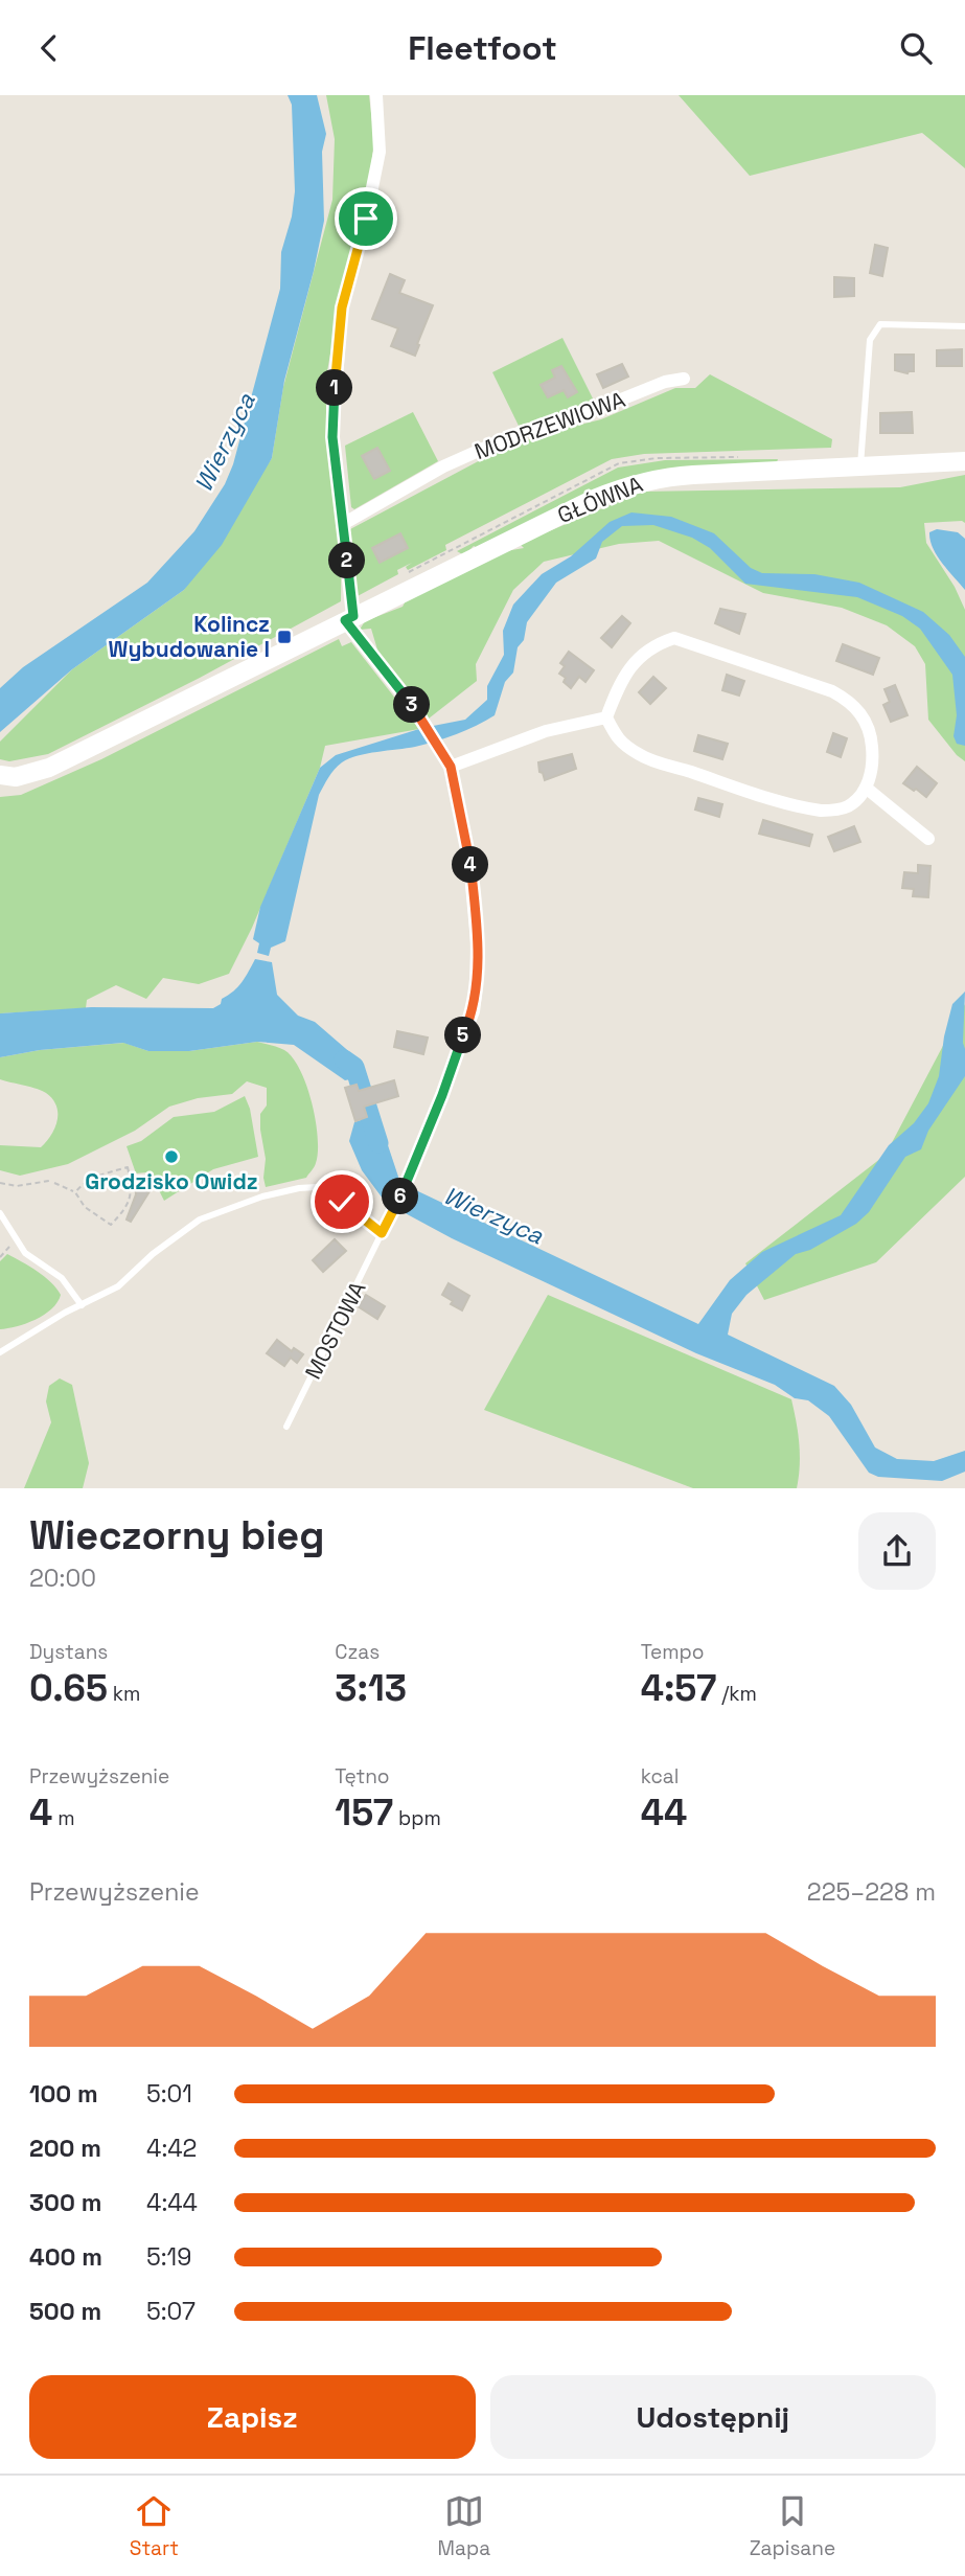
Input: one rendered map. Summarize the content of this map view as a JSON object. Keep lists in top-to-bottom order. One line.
{"streets":{"street":["MODRZEWIOWA","GŁÓWNA"],"lane":["MOSTOWA"]},"water":["Wierzyca"],"places":{"transit":["Kolincz Wybudowanie I"],"other":["Grodzisko Owidz"]},"page":{"header":"Fleetfoot","pins":["1","2","3","4","5","6"],"heading":["Wieczorny bieg","20:00"],"stats":[["Dystans","0.65 km"],["Czas","3:13"],["Tempo","4:57 /km"],["Przewyższenie","4 m"],["Tętno","157 bpm"],["kcal","44"]],"chart":["Przewyższenie","225–228 m"],"list":[{"name":"100 m","note":"5:01"},{"name":"200 m","note":"4:42"},{"name":"300 m","note":"4:44"},{"name":"400 m","note":"5:19"},{"name":"500 m","note":"5:07"}],"buttons":["Zapisz","Udostępnij"],"tabs":["Start","Mapa","Zapisane"]}}
